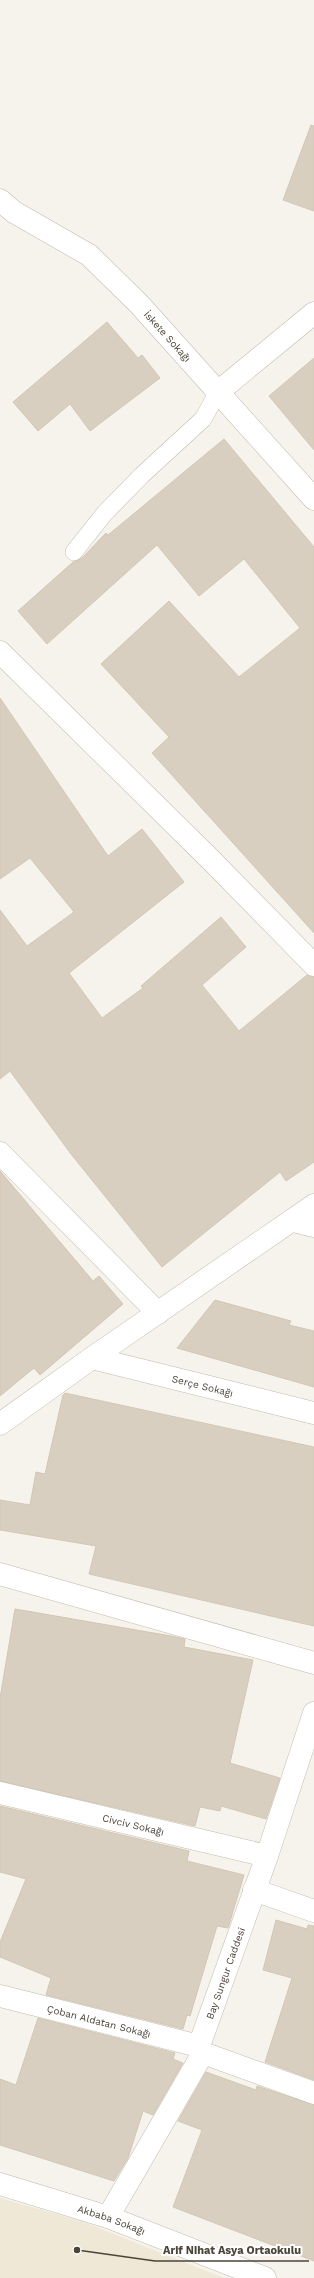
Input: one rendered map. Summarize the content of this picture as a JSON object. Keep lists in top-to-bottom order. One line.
{"streets":{"street":["İskete Sokağı","Serçe Sokağı","Civciv Sokağı","Bay Sungur Caddesi","Çoban Aldatan Sokağı","Akbaba Sokağı"]},"crossings":[["Civciv Sokağı","Bay Sungur Caddesi"],["Bay Sungur Caddesi","Çoban Aldatan Sokağı"],["Bay Sungur Caddesi","Akbaba Sokağı"]],"places":["Arif Nihat Asya Ortaokulu"]}
